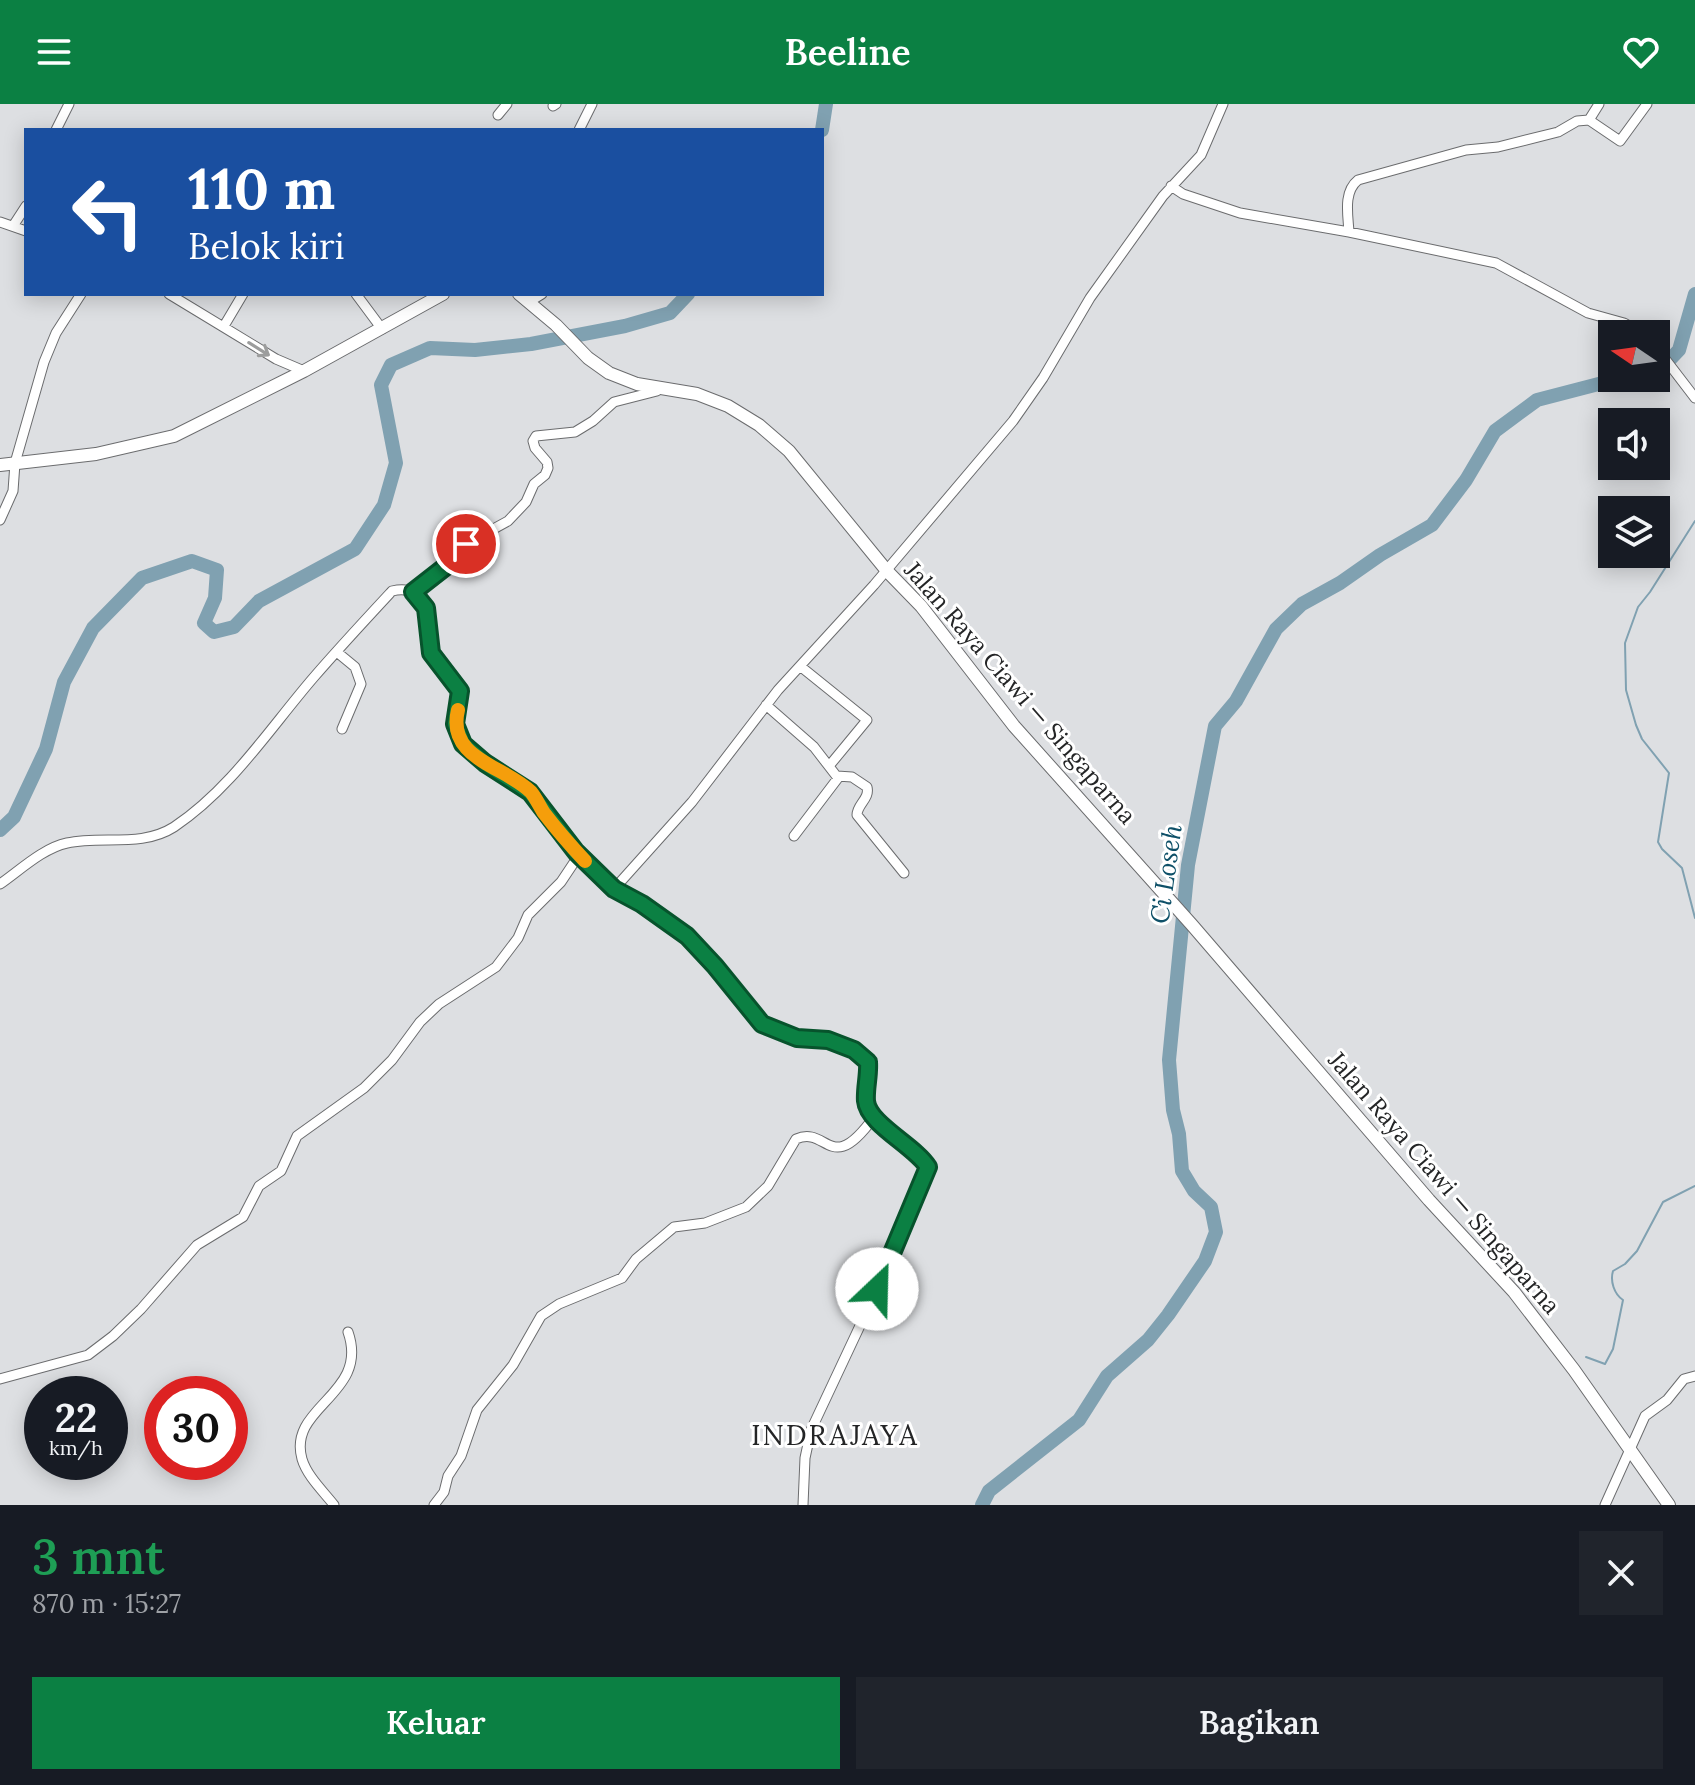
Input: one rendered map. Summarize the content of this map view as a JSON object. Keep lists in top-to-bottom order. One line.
{"streets":{"main road":["Jalan Raya Ciawi — Singaparna"]},"districts":["INDRAJAYA"],"water":["Ci Loseh"],"north":"left","page":{"header":"Beeline","turn":["110 m","Belok kiri"],"speed":"22 km/h","limit":"30","heading":["3 mnt","870 m · 15:27"],"buttons":["Keluar","Bagikan"]}}
